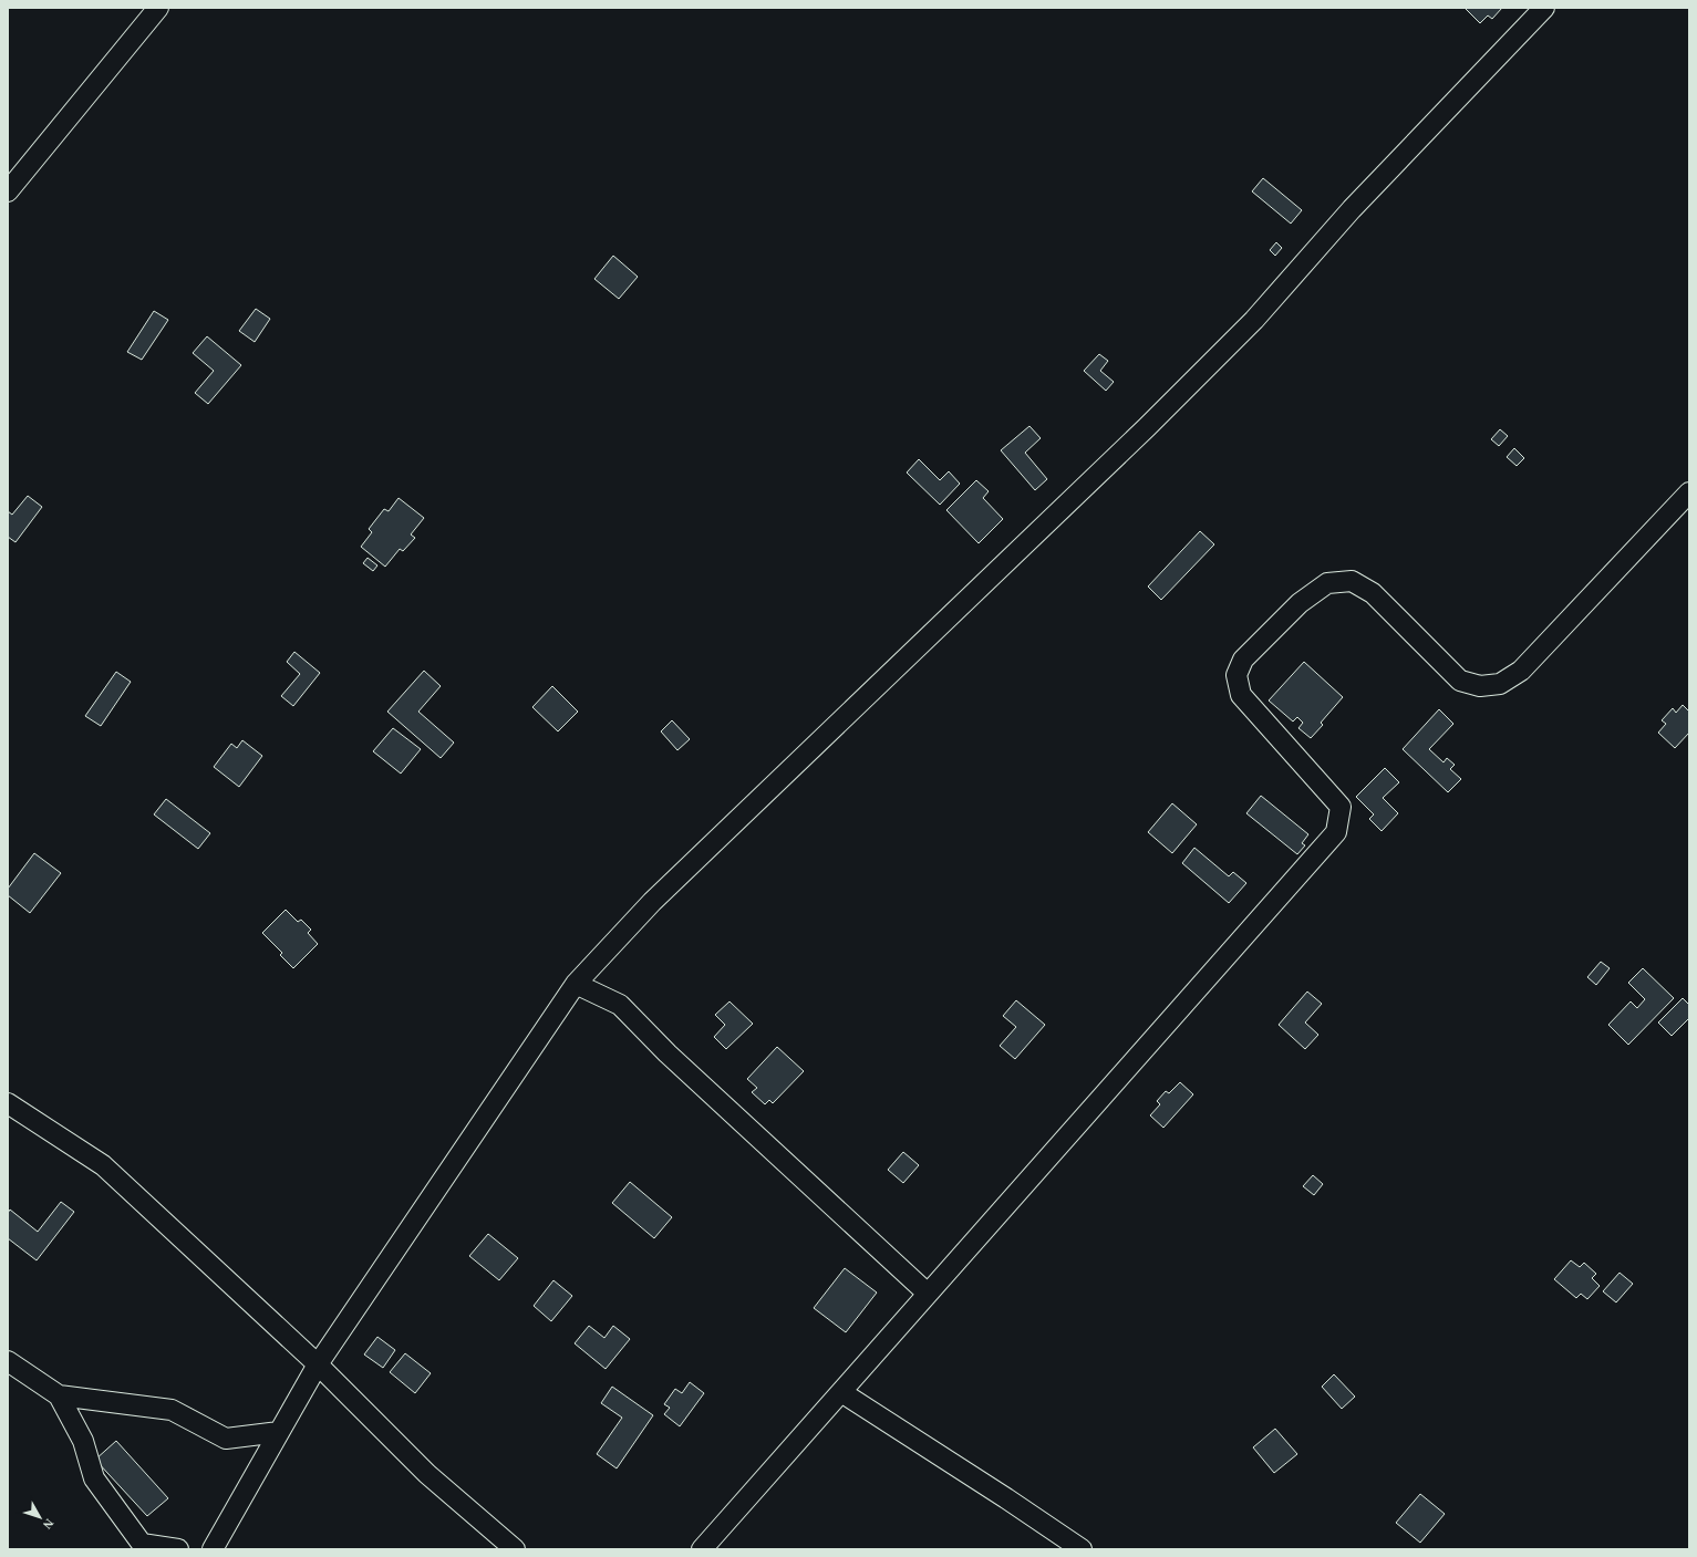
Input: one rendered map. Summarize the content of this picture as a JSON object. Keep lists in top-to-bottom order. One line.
{"north":"bottom right"}
